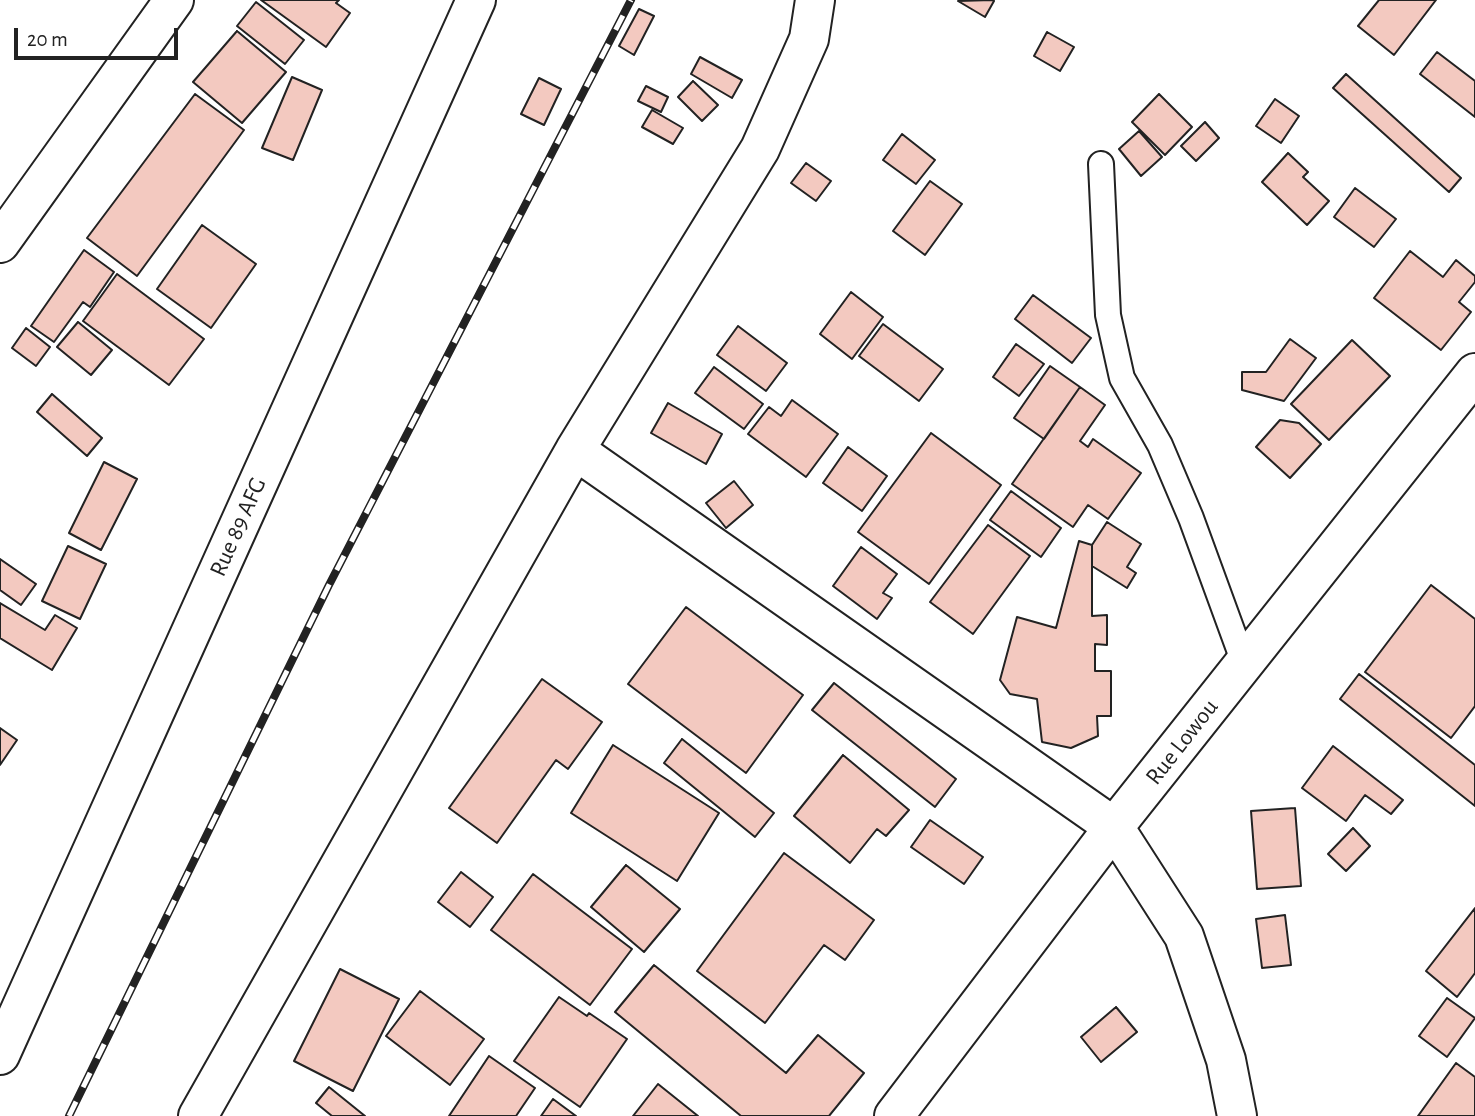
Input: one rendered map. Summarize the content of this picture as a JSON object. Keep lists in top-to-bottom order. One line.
{"streets":{"street":["Rue 89 AFG","Rue Lowou"]},"scale_bar":"20 m"}
